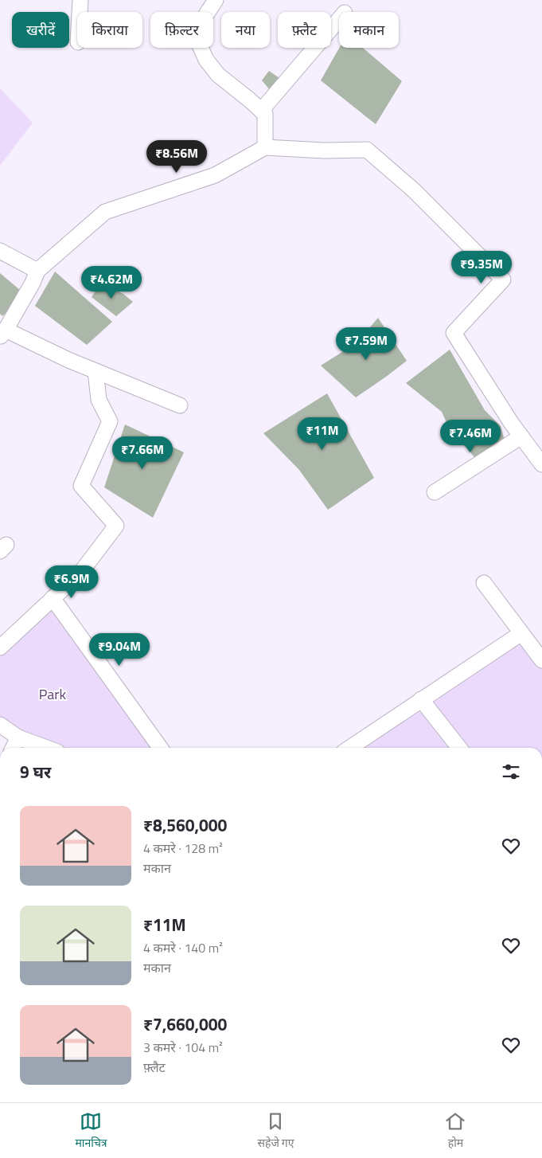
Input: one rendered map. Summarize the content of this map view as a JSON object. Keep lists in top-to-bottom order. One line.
{"parks":["Park"],"page":{"chip":["खरीदें","किराया","फ़िल्टर","नया","फ़्लैट","मकान"],"price":["₹8.56M","₹9.35M","₹4.62M","₹7.59M","₹11M","₹7.46M","₹7.66M","₹6.9M","₹9.04M"],"heading":"9 घर","list":[{"name":"₹8,560,000","note":"4 कमरे · 128 m² · मकान"},{"name":"₹11M","note":"4 कमरे · 140 m² · मकान"},{"name":"₹7,660,000","note":"3 कमरे · 104 m² · फ़्लैट"}],"tabs":["मानचित्र","सहेजे गए","होम"]}}
